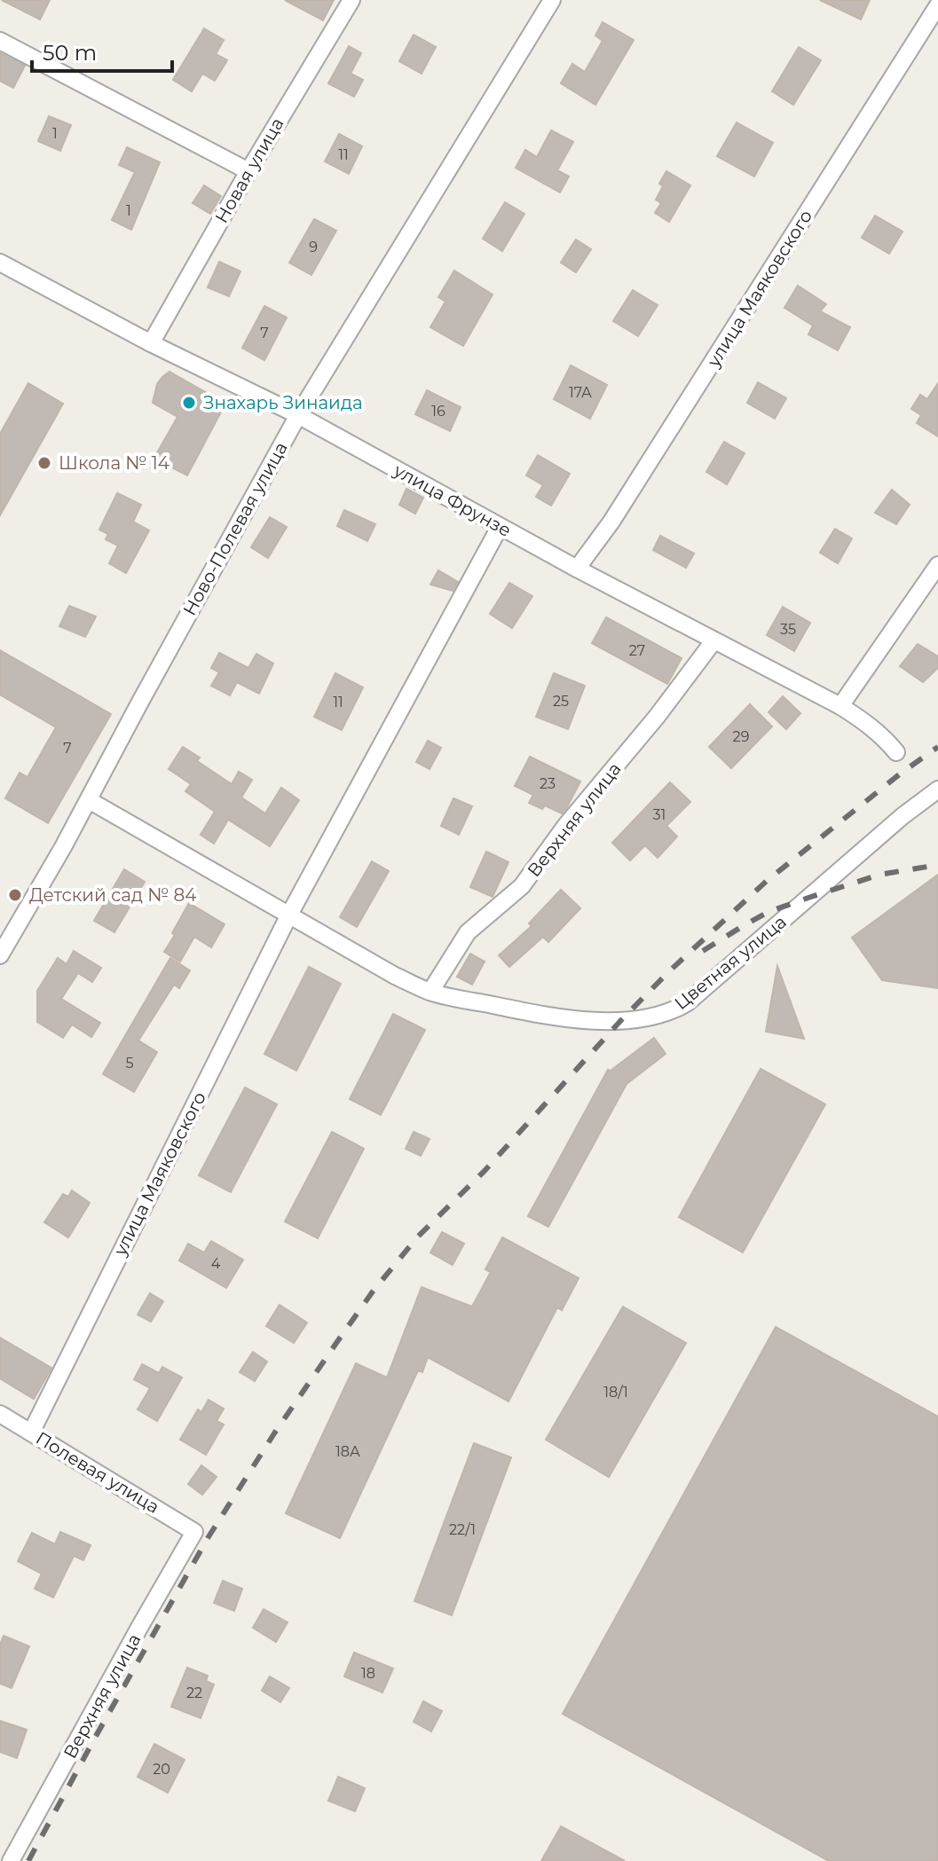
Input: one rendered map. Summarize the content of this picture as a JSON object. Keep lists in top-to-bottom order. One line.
{"streets":{"street":["Новая улица","улица Маяковского","улица Фрунзе","Ново-Полевая улица","Верхняя улица","Цветная улица","Полевая улица"]},"crossings":[["Новая улица","улица Фрунзе"],["улица Маяковского","улица Фрунзе"],["улица Маяковского","Цветная улица"],["улица Маяковского","Полевая улица"],["улица Фрунзе","Ново-Полевая улица"],["улица Фрунзе","Верхняя улица"],["Верхняя улица","Цветная улица"],["Верхняя улица","Полевая улица"]],"places":["Знахарь Зинаида","Школа № 14","Детский сад № 84"],"house_numbers":["1","11","1","9","7","17А","16","35","27","25","11","29","7","23","31","5","4","18/1","18А","22/1","18","22","20"],"scale_bar":"50 m"}
